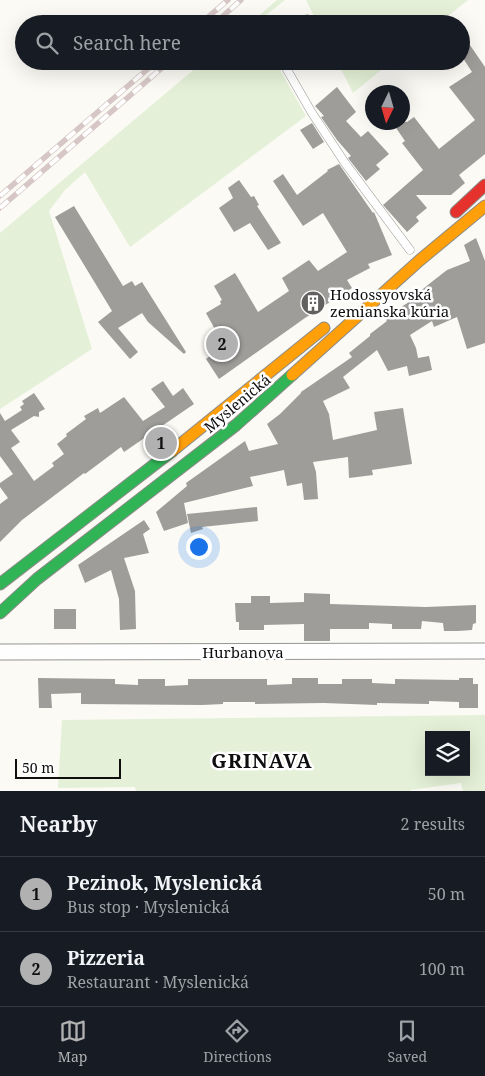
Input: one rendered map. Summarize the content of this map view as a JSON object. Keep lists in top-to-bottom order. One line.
{"streets":{"main road":["Myslenická"],"street":["Hurbanova"]},"districts":["GRINAVA"],"places":{"building":["Hodossyovská zemianska kúria"]},"scale_bar":"50 m","north":"bottom","page":{"search":"Search here","pins":["2","1"],"scale":"50 m","heading":["Nearby","2 results"],"list":[{"mark":"1","name":"Pezinok, Myslenická","note":"Bus stop · Myslenická","value":"50 m"},{"mark":"2","name":"Pizzeria","note":"Restaurant · Myslenická","value":"100 m"}],"nav":["Map","Directions","Saved"]}}
